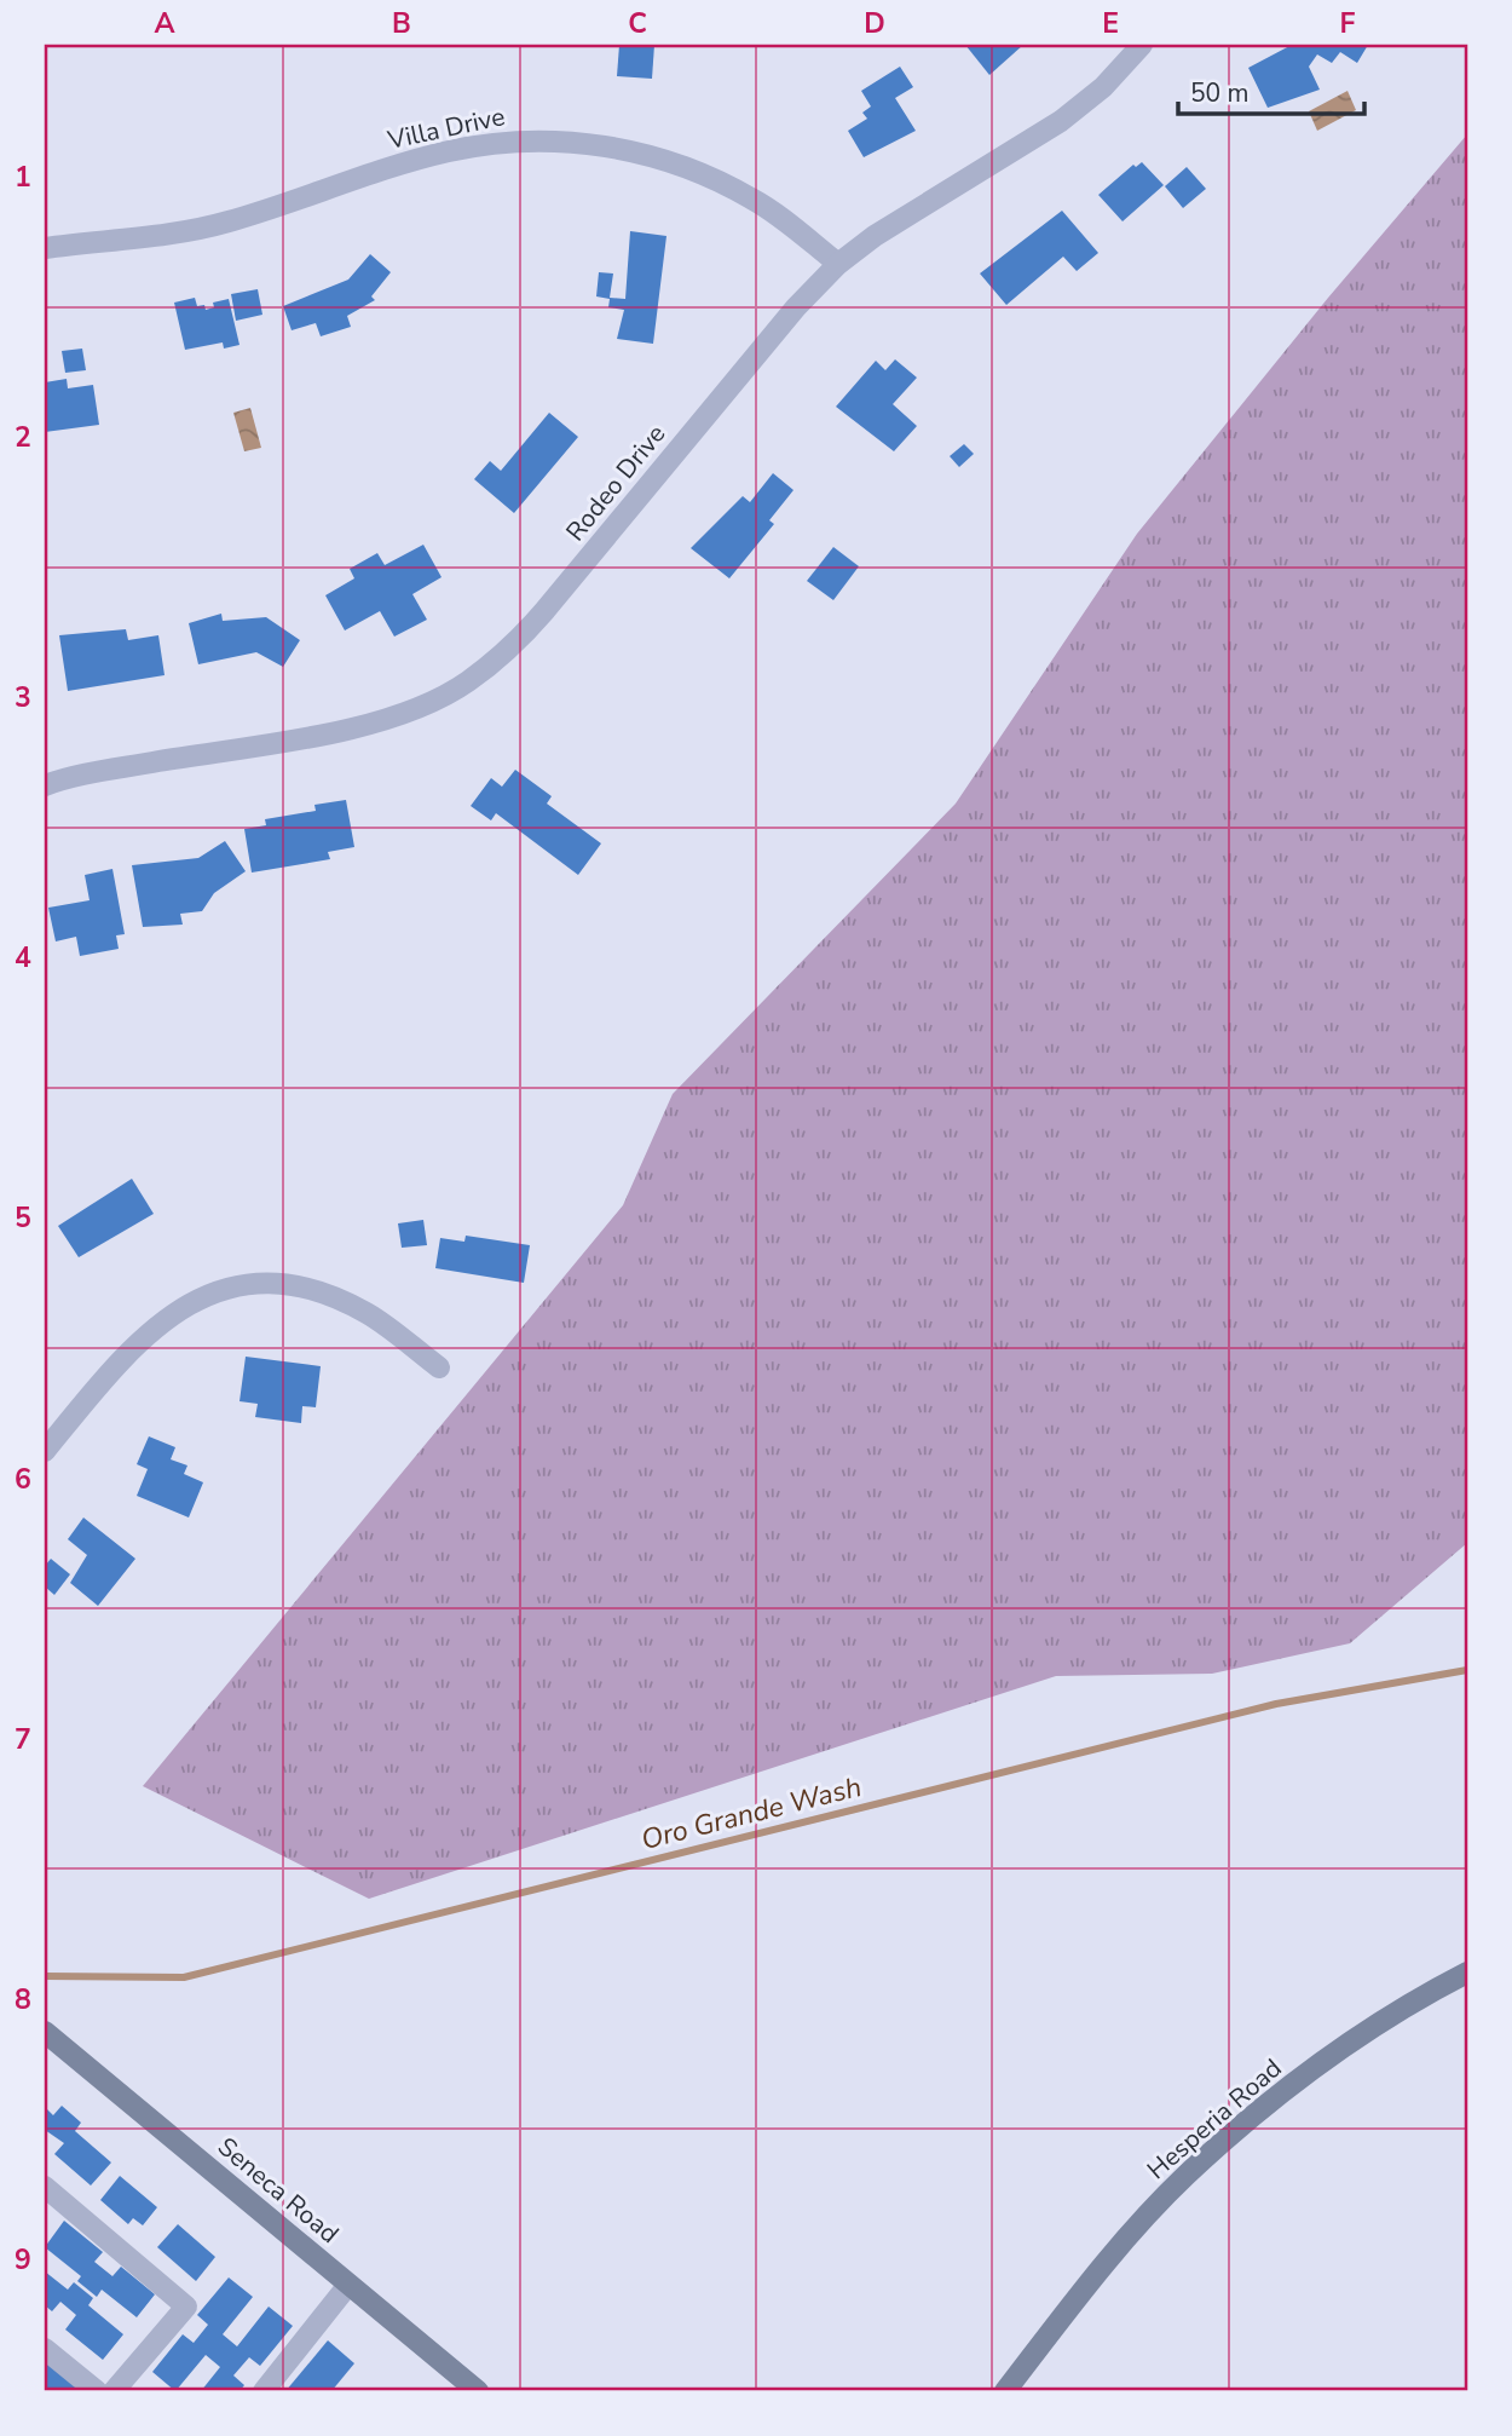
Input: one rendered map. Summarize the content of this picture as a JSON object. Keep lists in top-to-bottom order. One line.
{"streets":{"main road":["Hesperia Road","Seneca Road"],"street":["Villa Drive","Rodeo Drive"]},"crossings":[["Villa Drive","Rodeo Drive"]],"water":["Oro Grande Wash"],"scale_bar":"50 m","grid":{"columns":["A","B","C","D","E","F"],"rows":["1","2","3","4","5","6","7","8","9"]}}
